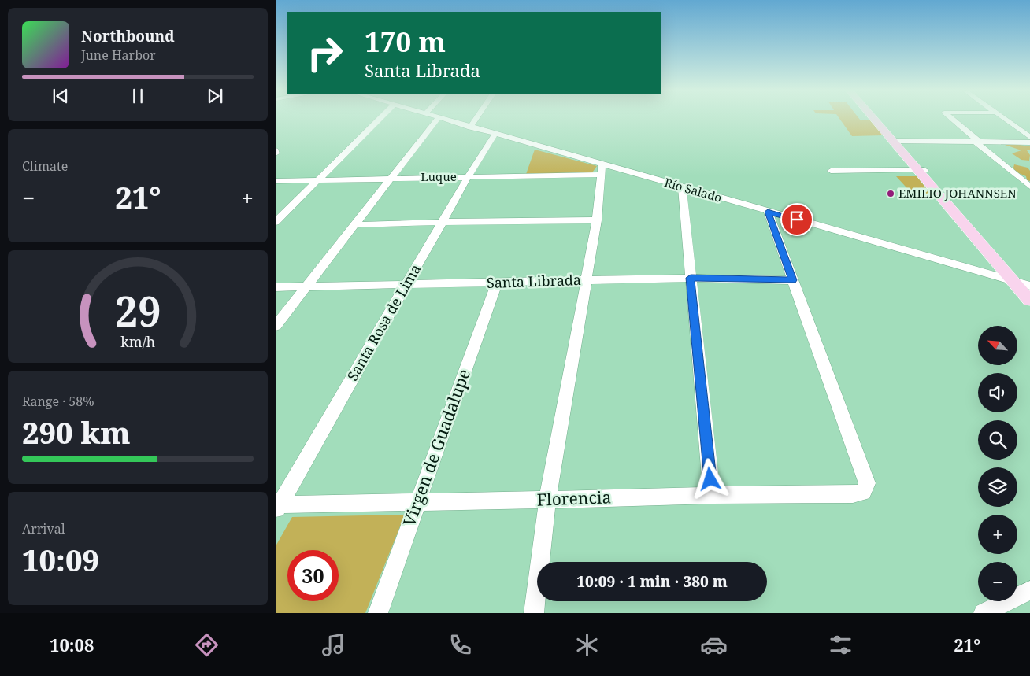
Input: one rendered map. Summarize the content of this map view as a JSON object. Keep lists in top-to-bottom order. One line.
{"streets":{"street":["Luque","Río Salado","Santa Librada","Santa Rosa de Lima","Virgen de Guadalupe","Florencia"]},"crossings":[["Luque","Río Salado"],["Luque","Santa Rosa de Lima"],["Río Salado","Santa Rosa de Lima"],["Santa Librada","Santa Rosa de Lima"],["Santa Librada","Virgen de Guadalupe"],["Santa Librada","Florencia"],["Santa Rosa de Lima","Florencia"],["Virgen de Guadalupe","Florencia"]],"places":["EMILIO JOHANNSEN"],"north":"top left","page":{"turn":["170 m","Santa Librada"],"song":["Northbound","June Harbor"],"tile":["Climate",["Range · 58%","290 km"],["Arrival","10:09"]],"heat":["−","21°","+"],"map_buttons":["+","−"],"limit":"30","trip":"10:09 · 1 min · 380 m","tabs":["10:08","21°"],"gauge":["29","km/h"]}}
